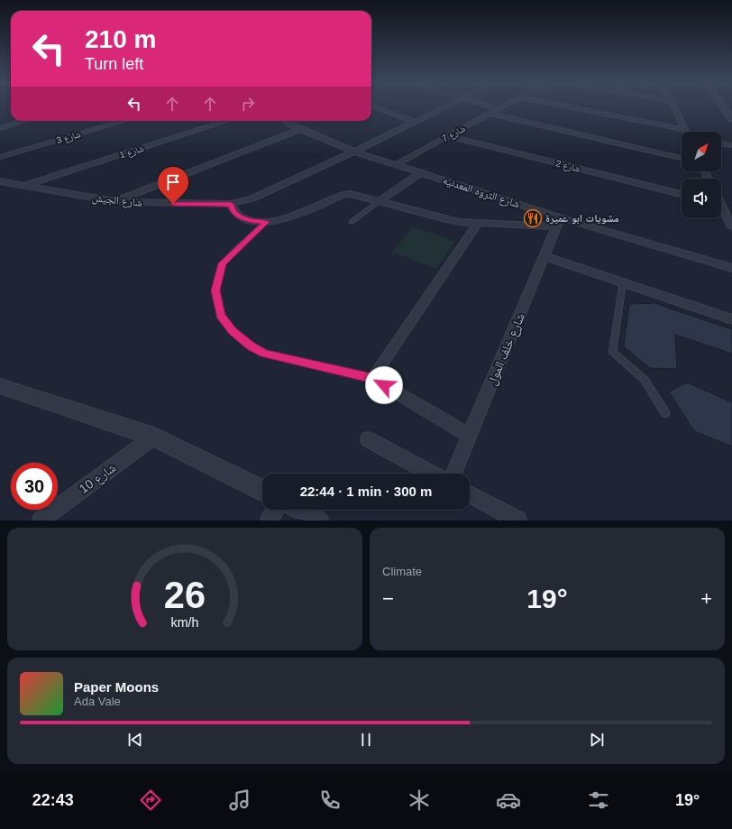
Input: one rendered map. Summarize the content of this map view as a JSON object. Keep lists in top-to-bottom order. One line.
{"streets":{"street":["شارع 7","شارع 3","شارع 1","شارع 2","شارع الثروه المعدنيه","شارع الجيش","شارع خلف المول","شارع 10"]},"crossings":[["شارع 7","شارع 2"],["شارع 7","شارع الثروه المعدنيه"],["شارع 1","شارع الجيش"],["شارع الثروه المعدنيه","شارع الجيش"],["شارع الثروه المعدنيه","شارع خلف المول"]],"places":{"restaurant":["مشويات ابو عميرة"]},"north":"top right","page":{"turn":["210 m","Turn left"],"limit":"30","trip":"22:44 · 1 min · 300 m","tile":"Climate","heat":["−","19°","+"],"song":["Paper Moons","Ada Vale"],"tabs":["22:43","19°"],"gauge":["26","km/h"]}}
